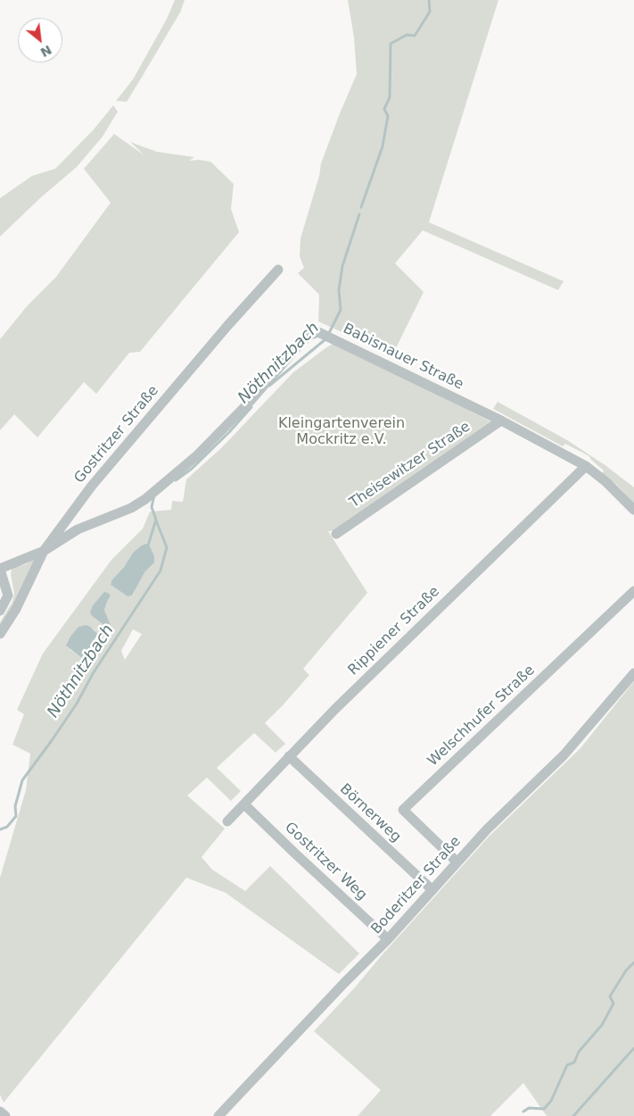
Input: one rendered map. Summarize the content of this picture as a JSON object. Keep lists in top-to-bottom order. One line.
{"streets":{"street":["Babisnauer Straße","Gostritzer Straße","Theisewitzer Straße","Rippiener Straße","Welschhufer Straße","Börnerweg","Gostritzer Weg","Boderitzer Straße"]},"crossings":[["Babisnauer Straße","Gostritzer Straße"],["Babisnauer Straße","Theisewitzer Straße"],["Babisnauer Straße","Rippiener Straße"],["Rippiener Straße","Börnerweg"],["Rippiener Straße","Gostritzer Weg"],["Welschhufer Straße","Boderitzer Straße"],["Börnerweg","Boderitzer Straße"],["Gostritzer Weg","Boderitzer Straße"]],"water":["Nöthnitzbach"],"parks":["Kleingartenverein Mockritz e.V."],"north":"bottom right"}
